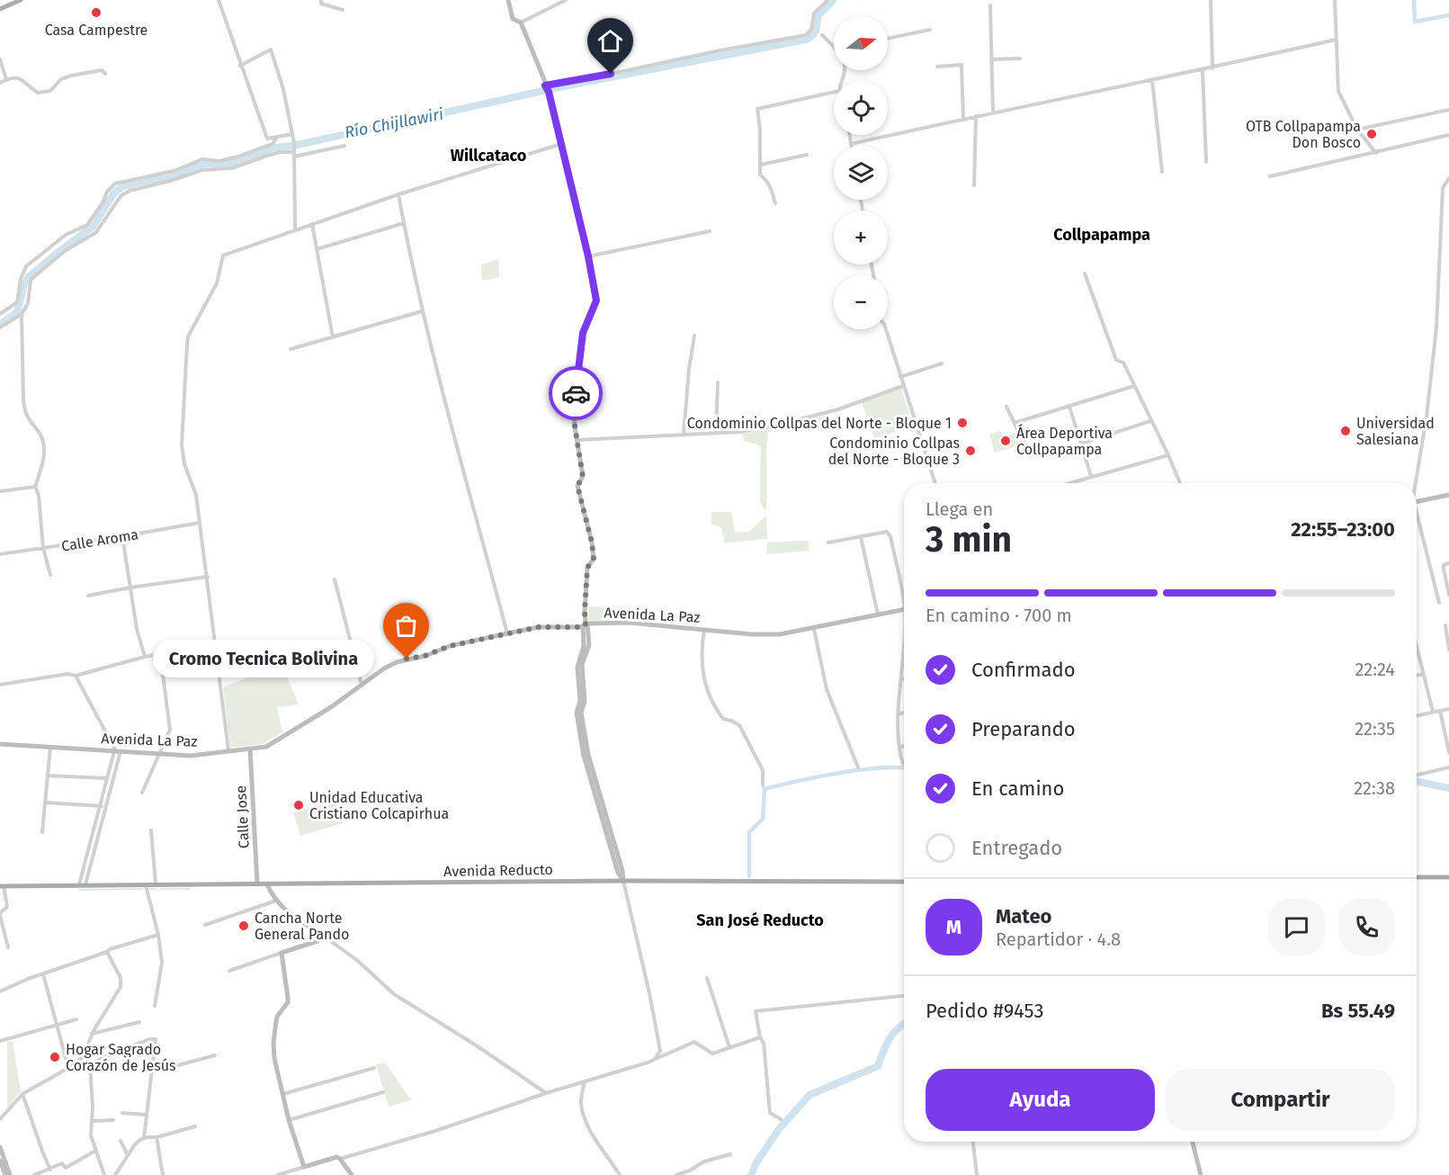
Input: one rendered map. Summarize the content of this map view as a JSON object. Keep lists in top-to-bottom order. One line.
{"streets":{"main road":["Avenida La Paz","Calle Jose","Avenida Reducto"],"street":["Calle Aroma"]},"crossings":[["Avenida La Paz","Calle Jose"],["Calle Jose","Avenida Reducto"]],"districts":["Willcataco","Collpapampa","San José Reducto"],"water":["Río Chijllawiri"],"places":["Casa Campestre","OTB Collpapampa Don Bosco","Condominio Collpas del Norte - Bloque 1","Universidad Salesiana","Área Deportiva Collpapampa","Condominio Collpas del Norte - Bloque 3","Cromo Tecnica Bolivina","Unidad Educativa Cristiano Colcapirhua","Cancha Norte General Pando","Hogar Sagrado Corazón de Jesús"],"north":"right","page":{"map_buttons":["+","−"],"heading":["3 min","Llega en","22:55–23:00"],"panel":["Mateo","Repartidor · 4.8","Pedido #9453","Bs 55.49"],"bar":"En camino · 700 m","bubble":"Cromo Tecnica Bolivina","list":[["Confirmado","22:24"],["Preparando","22:35"],["En camino","22:38"],"Entregado"],"round":"M","buttons":["Ayuda","Compartir"]}}
